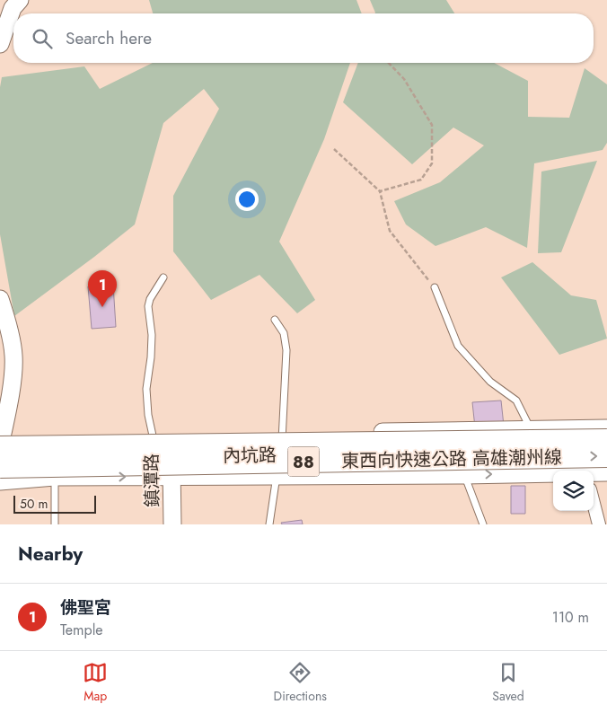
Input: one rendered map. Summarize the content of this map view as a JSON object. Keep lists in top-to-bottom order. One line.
{"streets":{"highway":["東西向快速公路 高雄潮州線","88"],"main road":["內坑路","鎮潭路"]},"crossings":[["內坑路","東西向快速公路 高雄潮州線"],["內坑路","鎮潭路"]],"scale_bar":"50 m","page":{"search":"Search here","pins":"1","scale":"50 m","heading":"Nearby","list":[{"mark":"1","name":"佛聖宮","note":"Temple","value":"110 m"}],"nav":["Map","Directions","Saved"]}}
